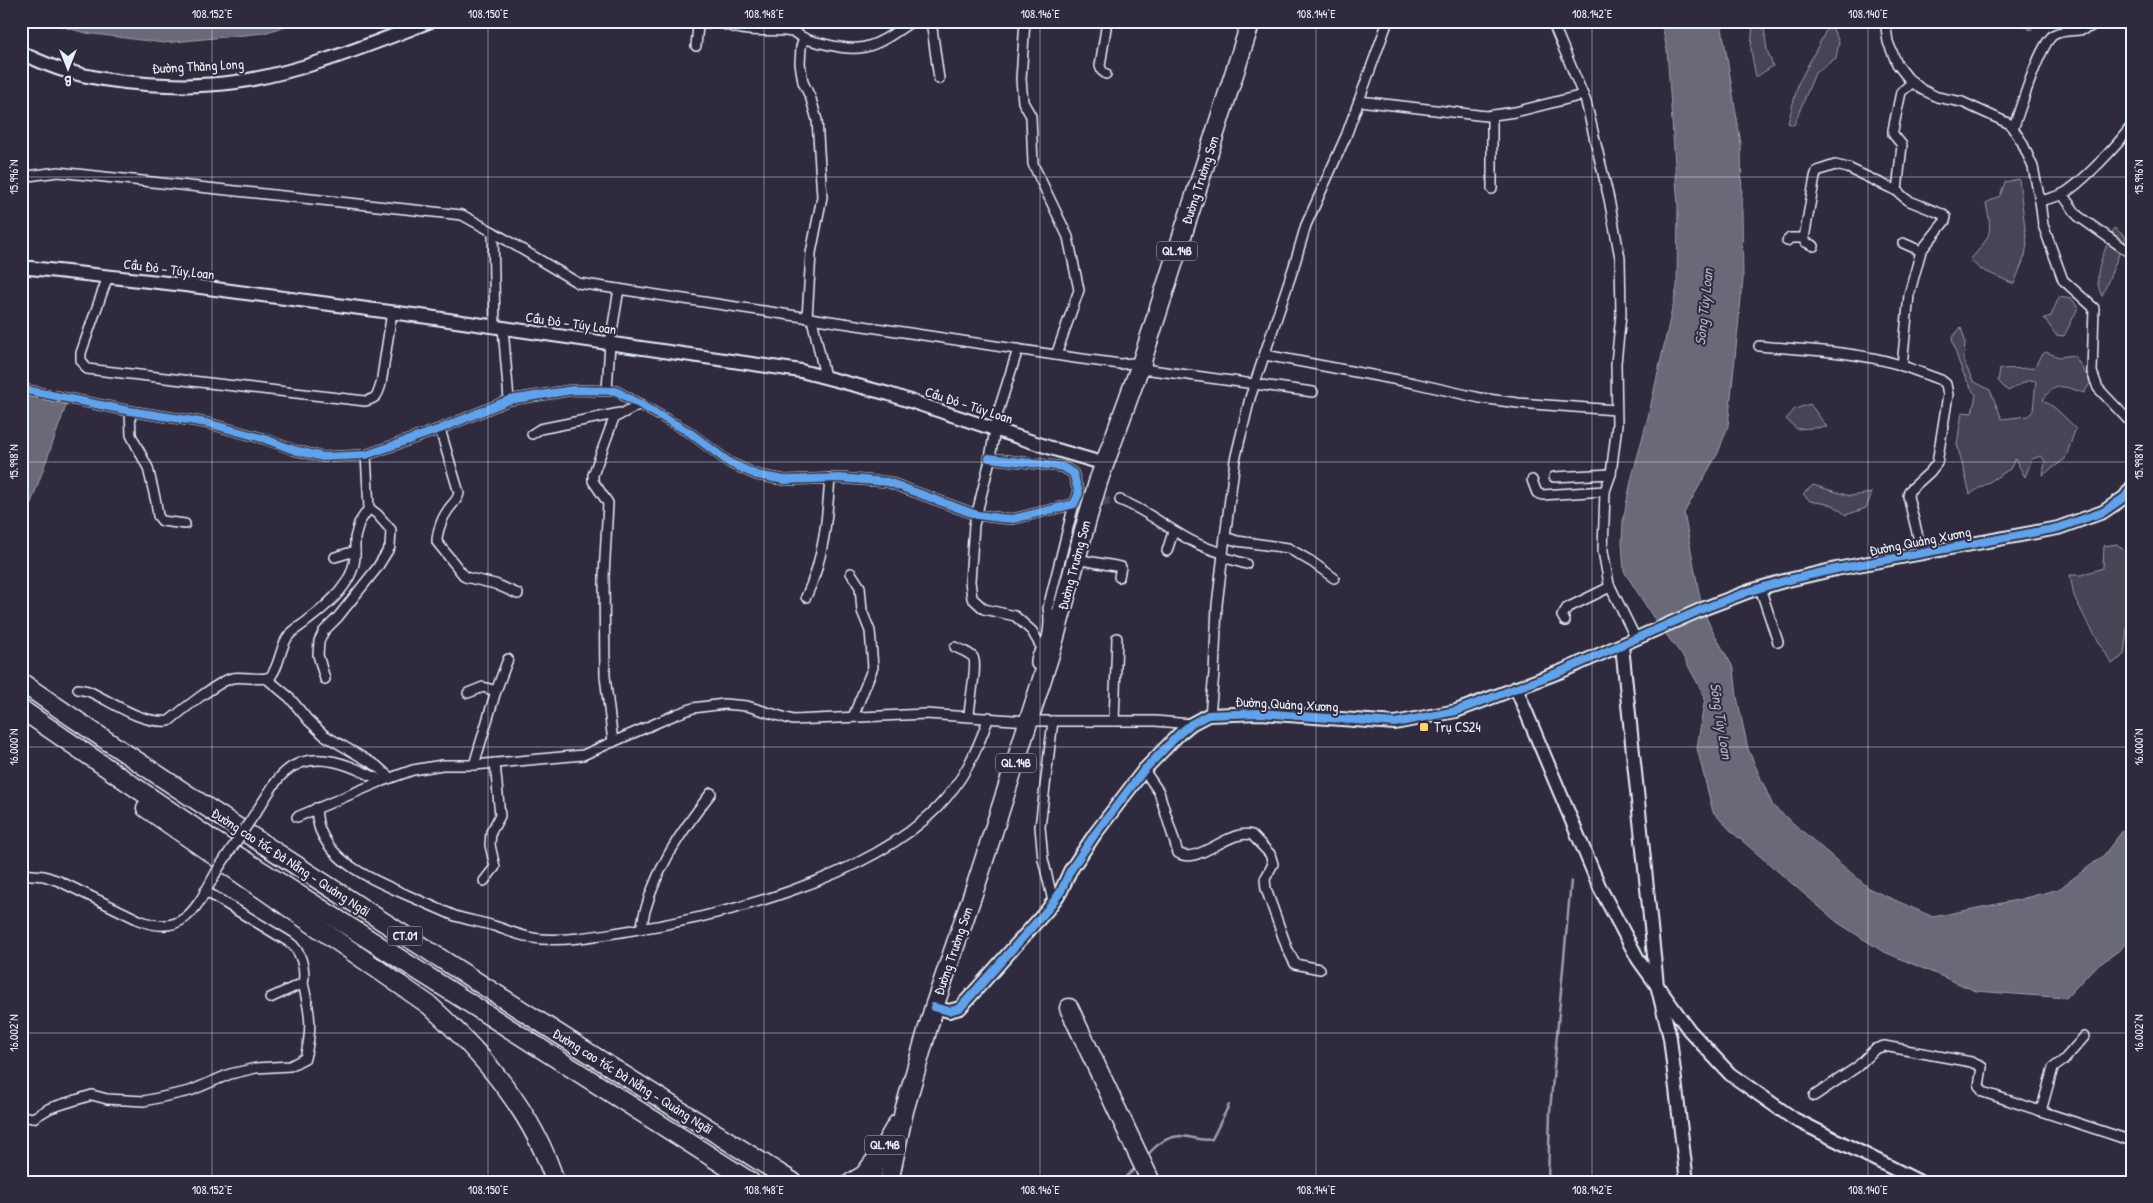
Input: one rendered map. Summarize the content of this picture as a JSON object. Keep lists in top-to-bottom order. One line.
{"streets":{"highway":["Đường Trường Sơn","QL.14B","Đường cao tốc Đà Nẵng - Quảng Ngãi","CT.01"],"street":["Đường Thăng Long","Cầu Đỏ - Túy Loan","Đường Quảng Xương"]},"crossings":[["Đường Trường Sơn","Cầu Đỏ - Túy Loan"],["Đường Trường Sơn","Đường Quảng Xương"]],"water":["Sông Túy Loan"],"places":{"transit":["Trụ CS24"]},"north":"bottom","coordinates":["108.152°E","108.150°E","108.148°E","108.146°E","108.144°E","108.142°E","108.140°E","15.996°N","15.998°N","16.000°N","16.002°N"]}
